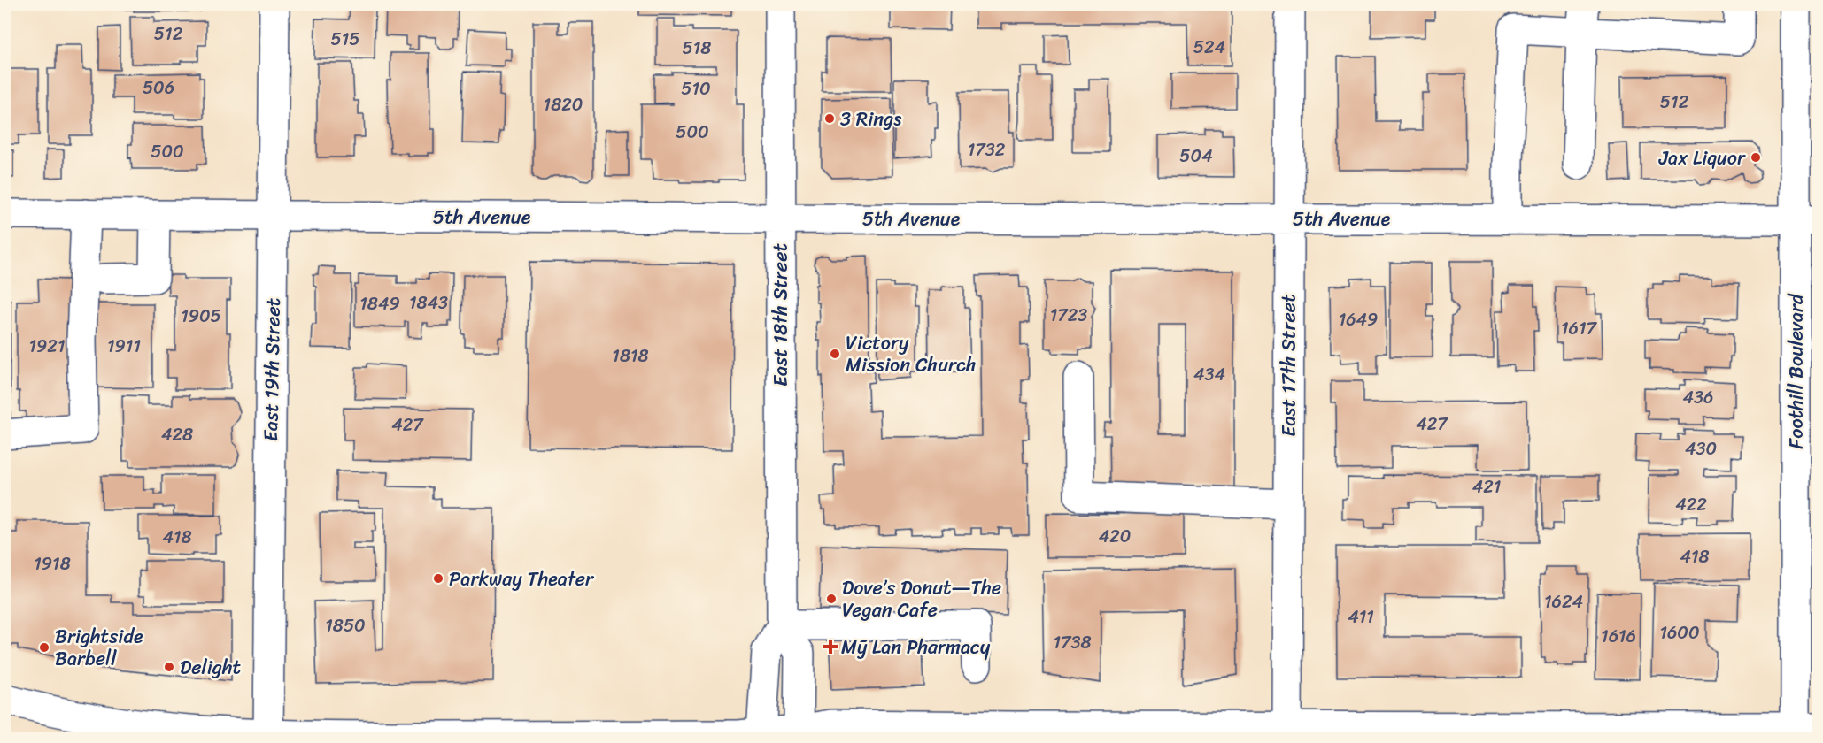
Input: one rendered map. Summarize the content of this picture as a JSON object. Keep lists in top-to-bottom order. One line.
{"streets":{"street":["5th Avenue","East 18th Street","East 17th Street","East 19th Street","Foothill Boulevard"]},"crossings":[["5th Avenue","East 18th Street"],["5th Avenue","East 17th Street"],["5th Avenue","East 19th Street"],["5th Avenue","Foothill Boulevard"]],"places":{"other":["3 Rings","Jax Liquor","Victory Mission Church","Parkway Theater","Dove’s Donut—The Vegan Cafe","Brightside Barbell","Delight"],"health":["Mỹ Lan Pharmacy"]},"house_numbers":["512","515","524","518","506","510","512","1820","500","1732","500","504","1843","1849","1723","1905","1649","1617","1921","1911","1818","434","436","427","427","428","430","421","422","420","418","418","1918","1624","411","1850","1600","1616","1738"]}
